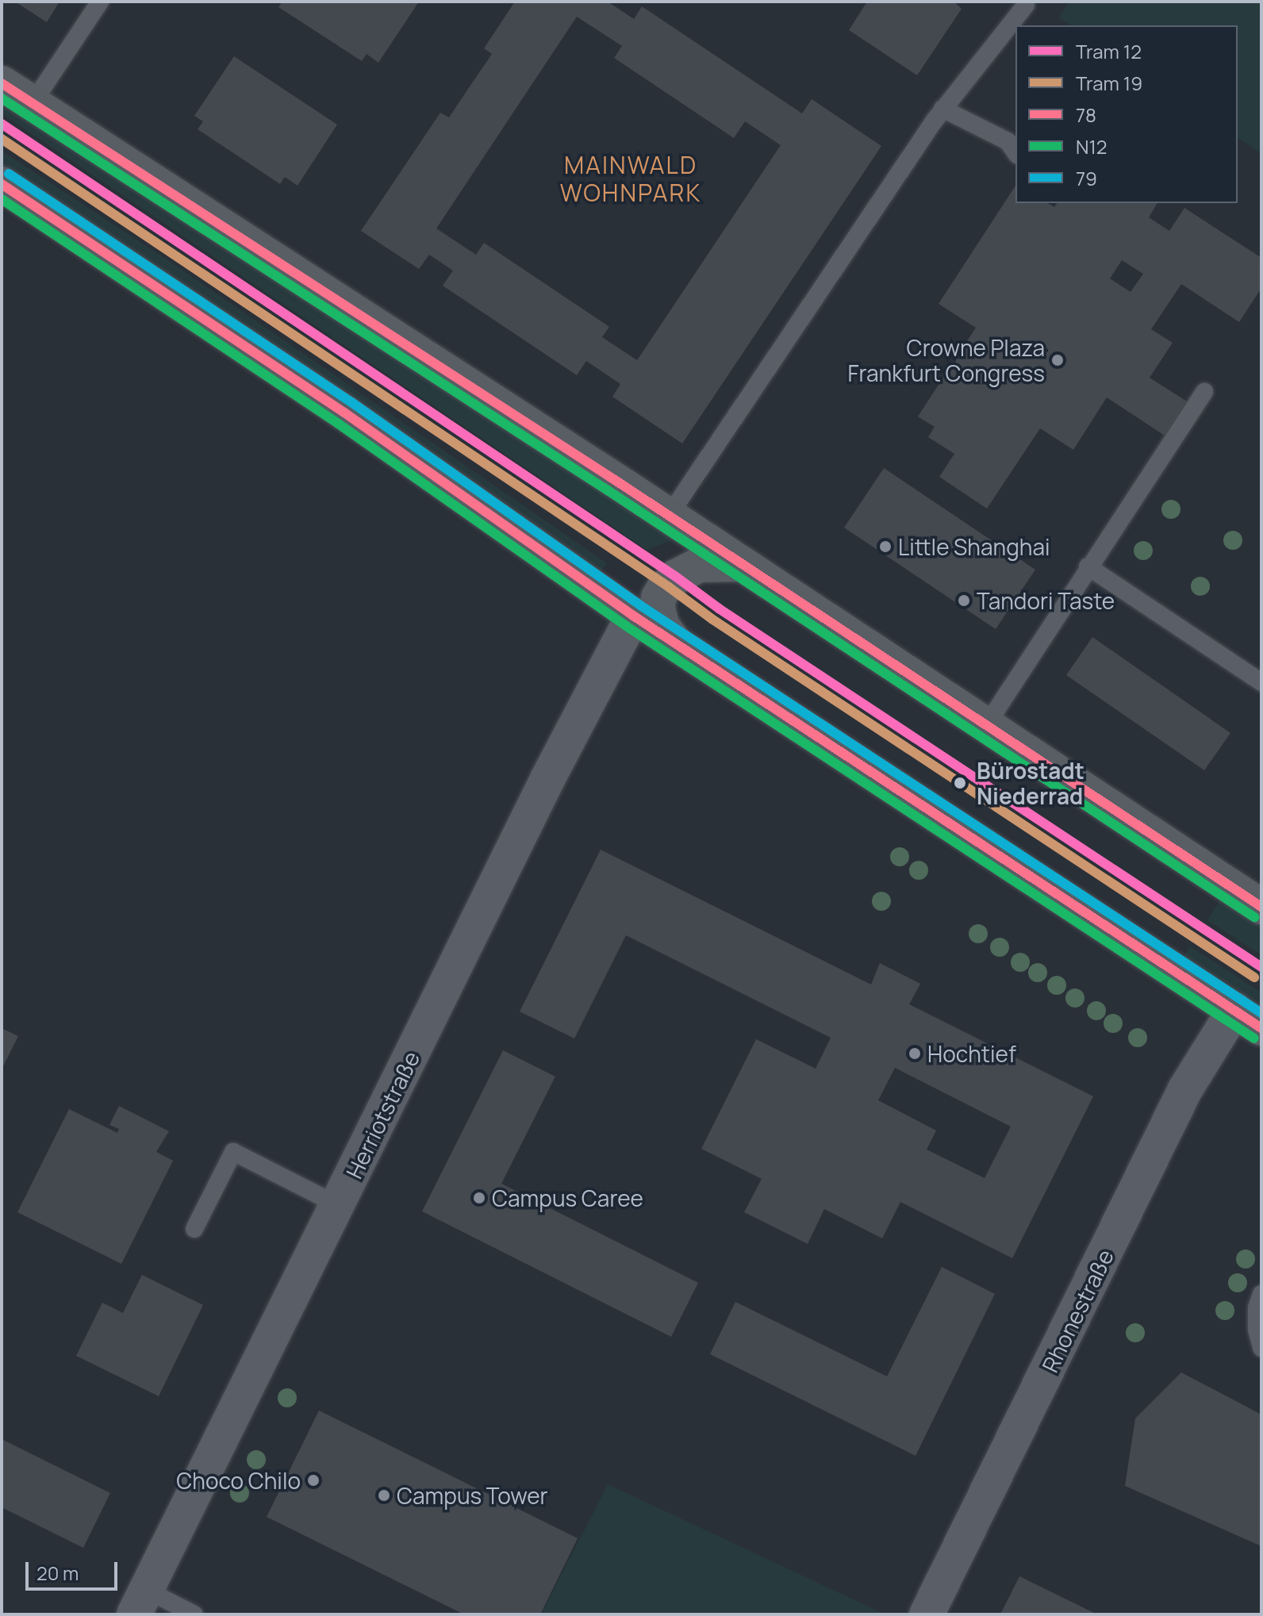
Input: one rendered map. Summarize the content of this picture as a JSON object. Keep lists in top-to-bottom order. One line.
{"streets":{"street":["Herriotstraße","Rhonestraße"]},"districts":["MAINWALD WOHNPARK"],"places":["Crowne Plaza Frankfurt Congress","Little Shanghai","Tandori Taste","Bürostadt Niederrad","Hochtief","Campus Caree","Choco Chilo","Campus Tower"],"lines":["transit line 78","transit line N12","tram line 12","tram line 19","transit line 79"],"legend":["Tram 12","Tram 19","78","N12","79"],"scale_bar":"20 m"}
